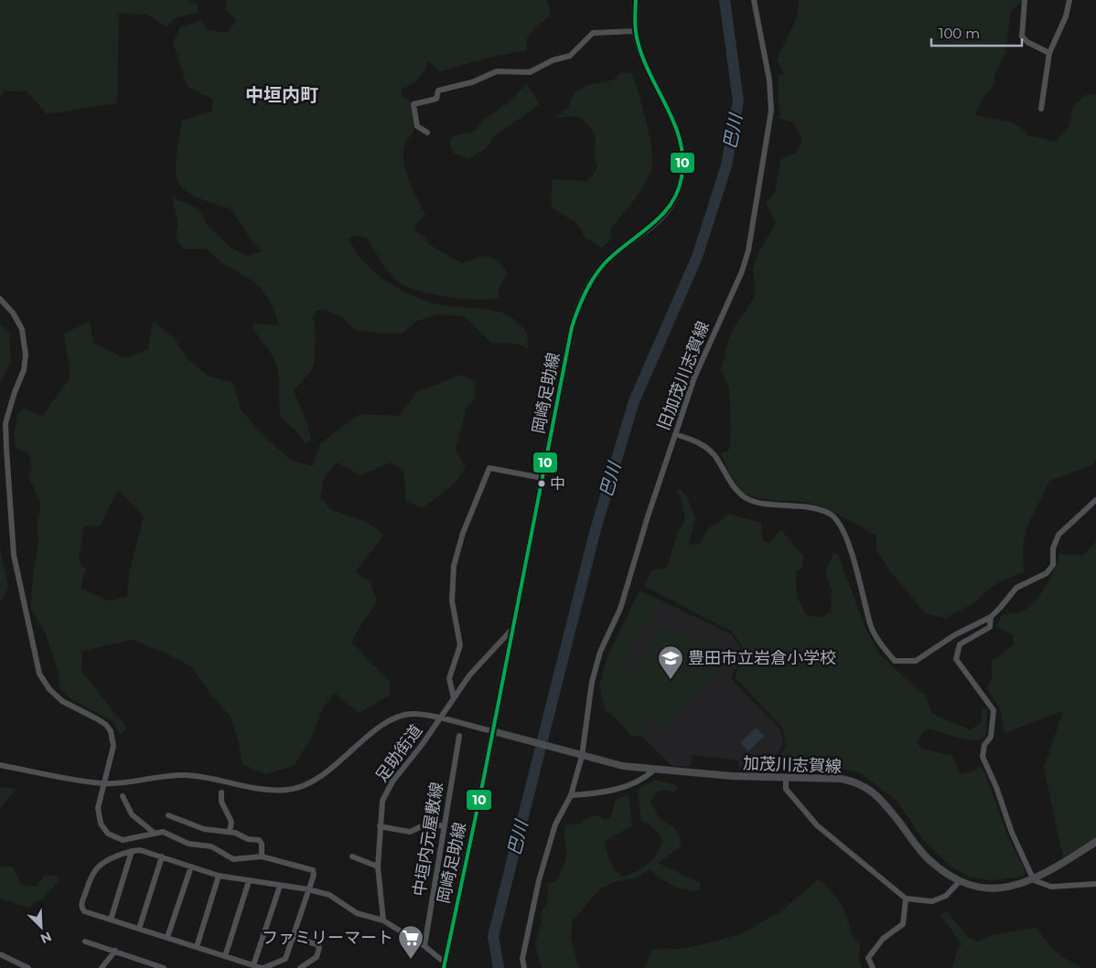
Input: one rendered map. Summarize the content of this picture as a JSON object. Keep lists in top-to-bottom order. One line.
{"streets":{"main road":["岡崎足助線","加茂川志賀線"],"street":["旧加茂川志賀線","足助街道","中垣内元屋敷線"]},"crossings":[["旧加茂川志賀線","加茂川志賀線"],["岡崎足助線","足助街道"],["岡崎足助線","加茂川志賀線"]],"districts":["中垣内町"],"water":["巴川"],"places":{"other":["中"],"school or university":["豊田市立岩倉小学校"],"supermarket":["ファミリーマート"]},"lines":["transit line 10"],"scale_bar":"100 m","north":"bottom right"}
